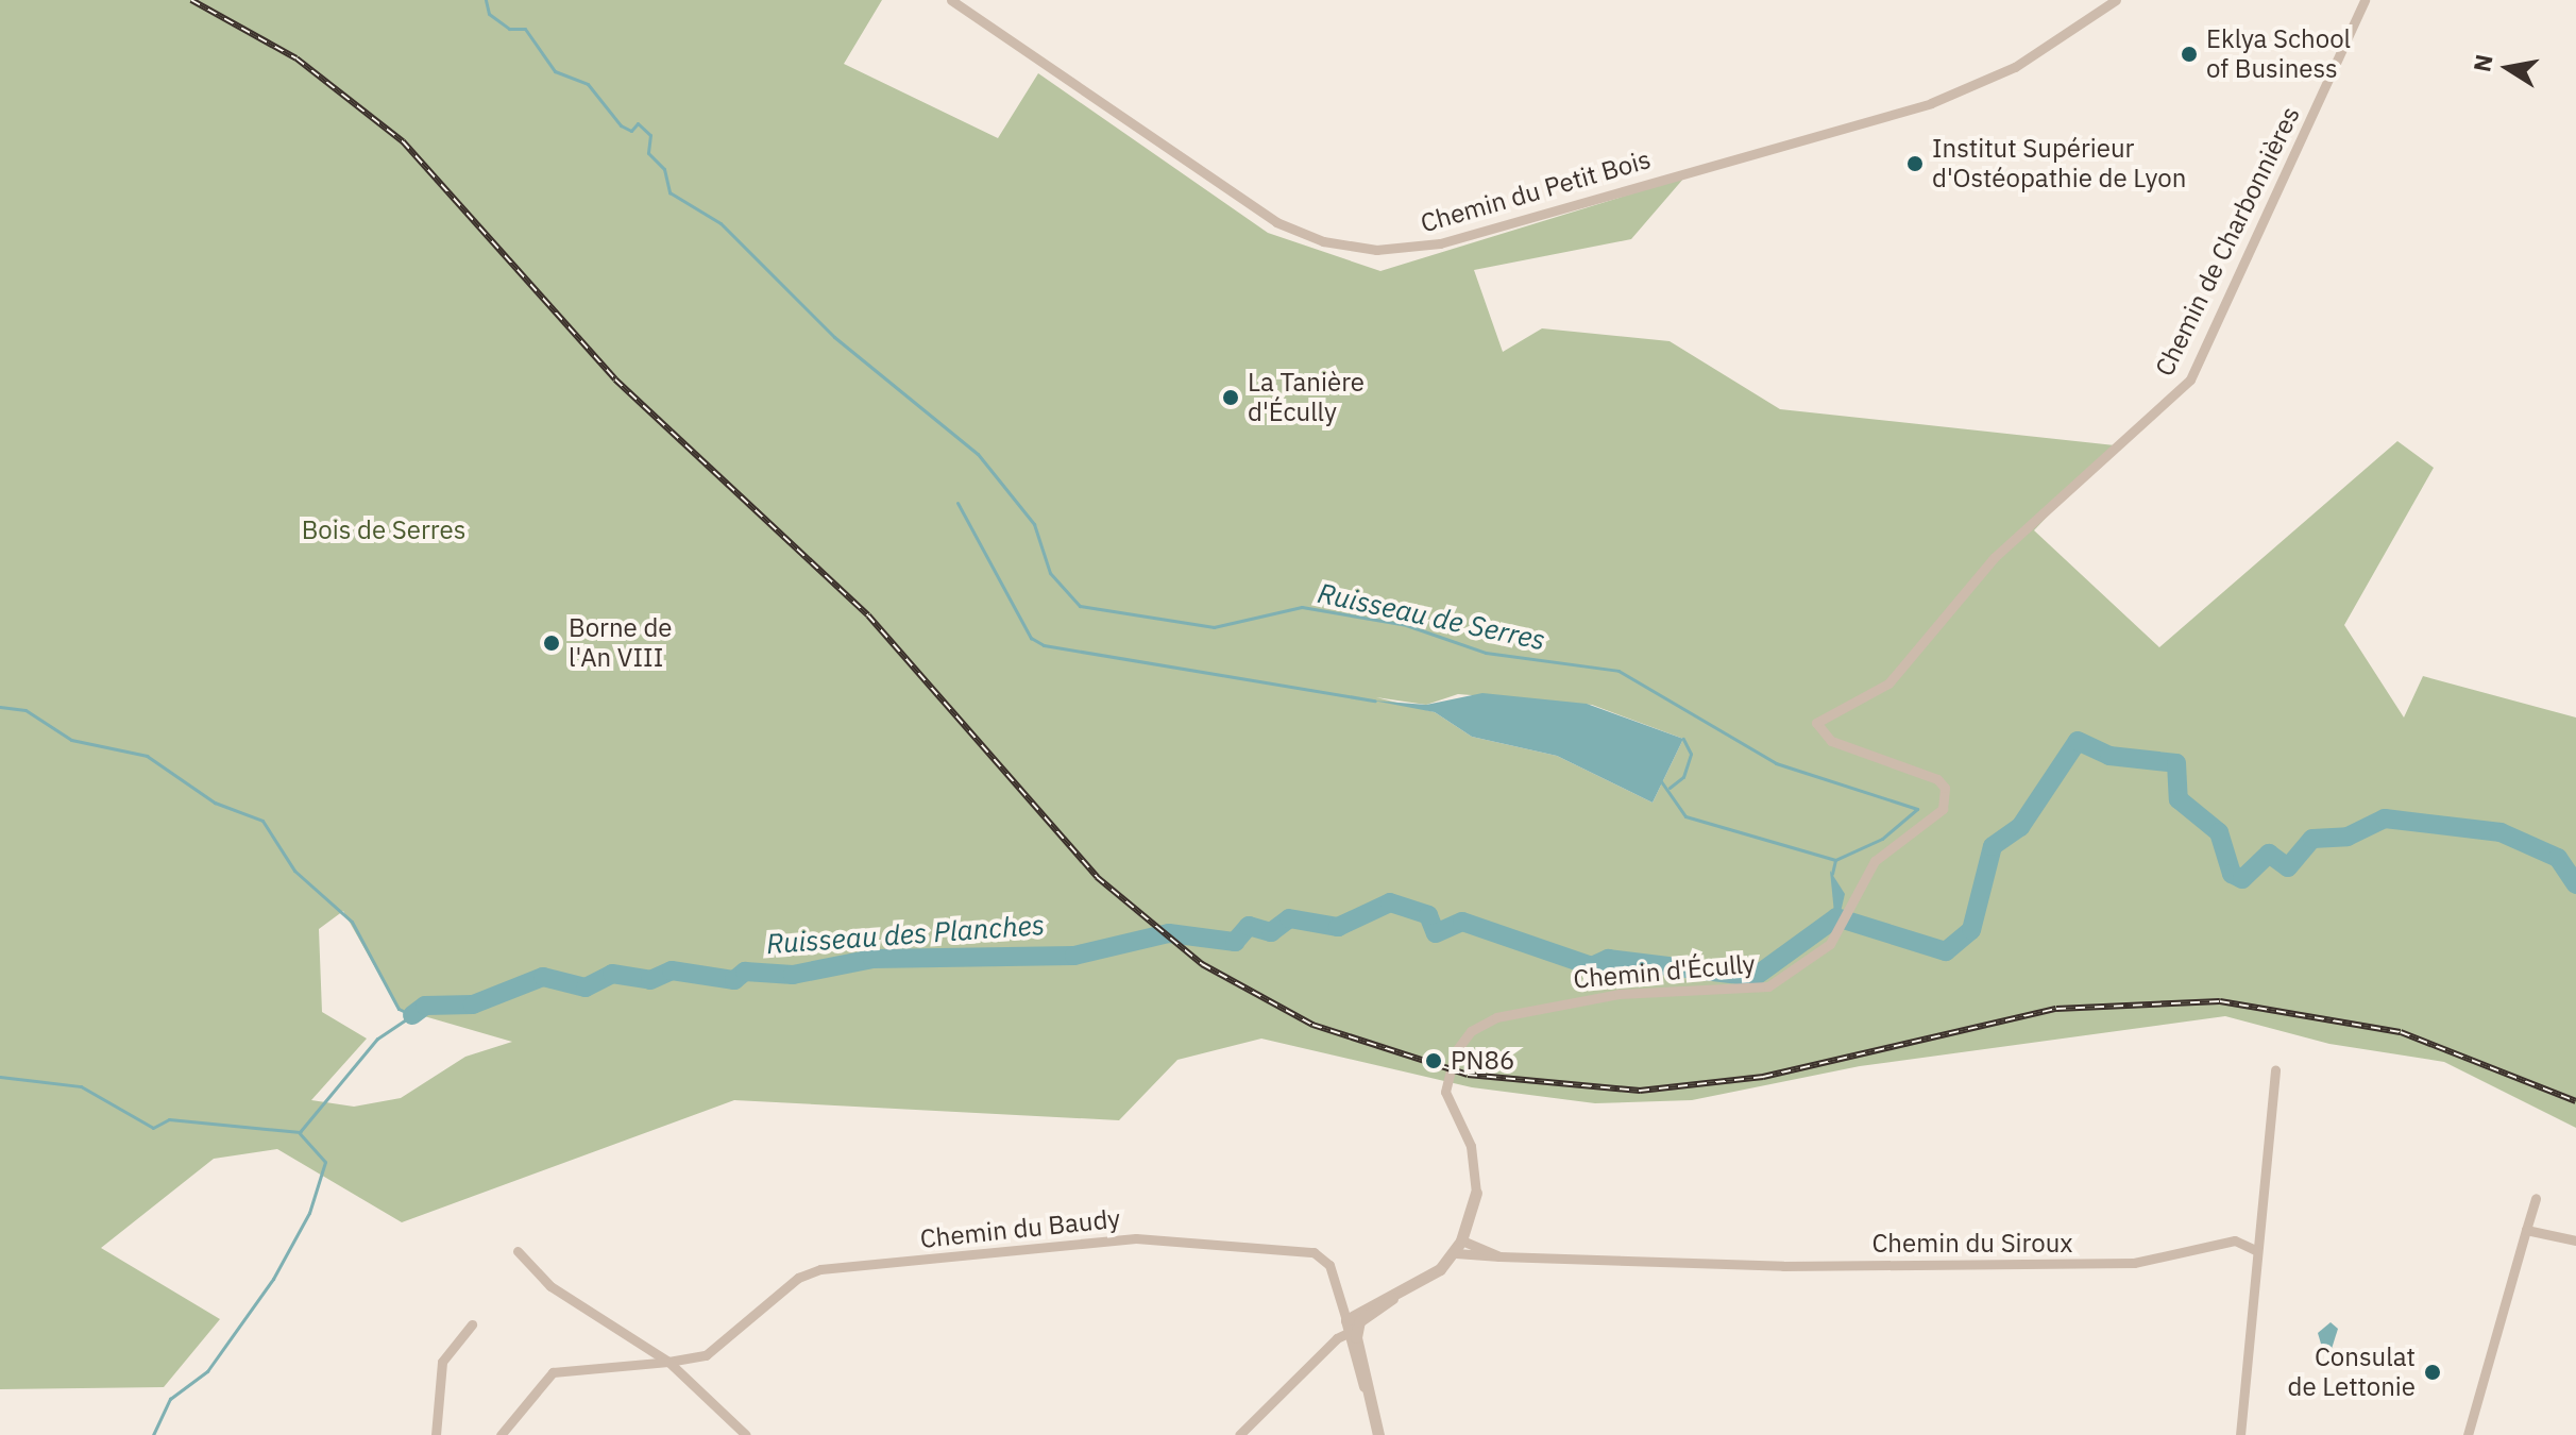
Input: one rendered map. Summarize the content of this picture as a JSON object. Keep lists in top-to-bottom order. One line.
{"streets":{"street":["Chemin du Petit Bois","Chemin de Charbonnières","Chemin d'Écully","Chemin du Baudy","Chemin du Siroux"]},"crossings":[["Chemin de Charbonnières","Chemin d'Écully"],["Chemin d'Écully","Chemin du Siroux"]],"water":["Ruisseau de Serres","Ruisseau des Planches"],"parks":["Bois de Serres"],"places":["Eklya School of Business","Institut Supérieur d'Ostéopathie de Lyon","La Tanière d'Écully","Borne de l'An VIII","PN86","Consulat de Lettonie"],"north":"left"}
